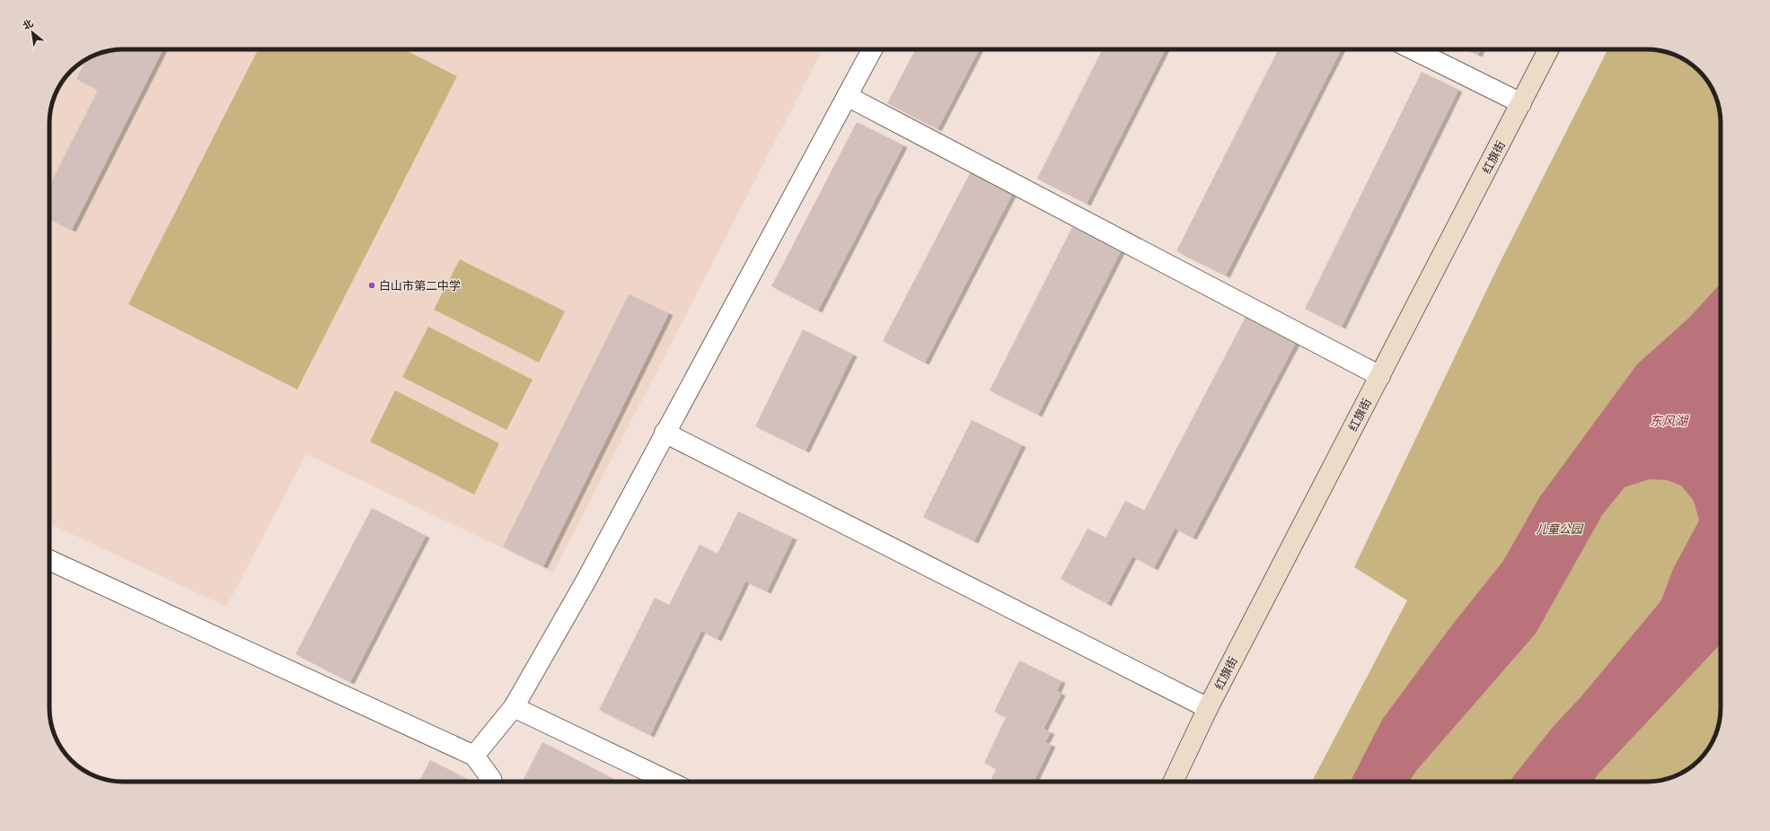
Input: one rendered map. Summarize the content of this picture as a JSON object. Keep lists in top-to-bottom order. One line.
{"streets":{"main road":["红旗街"]},"water":["东风湖"],"parks":["儿童公园"],"places":["白山市第二中学"],"north":"top left"}
